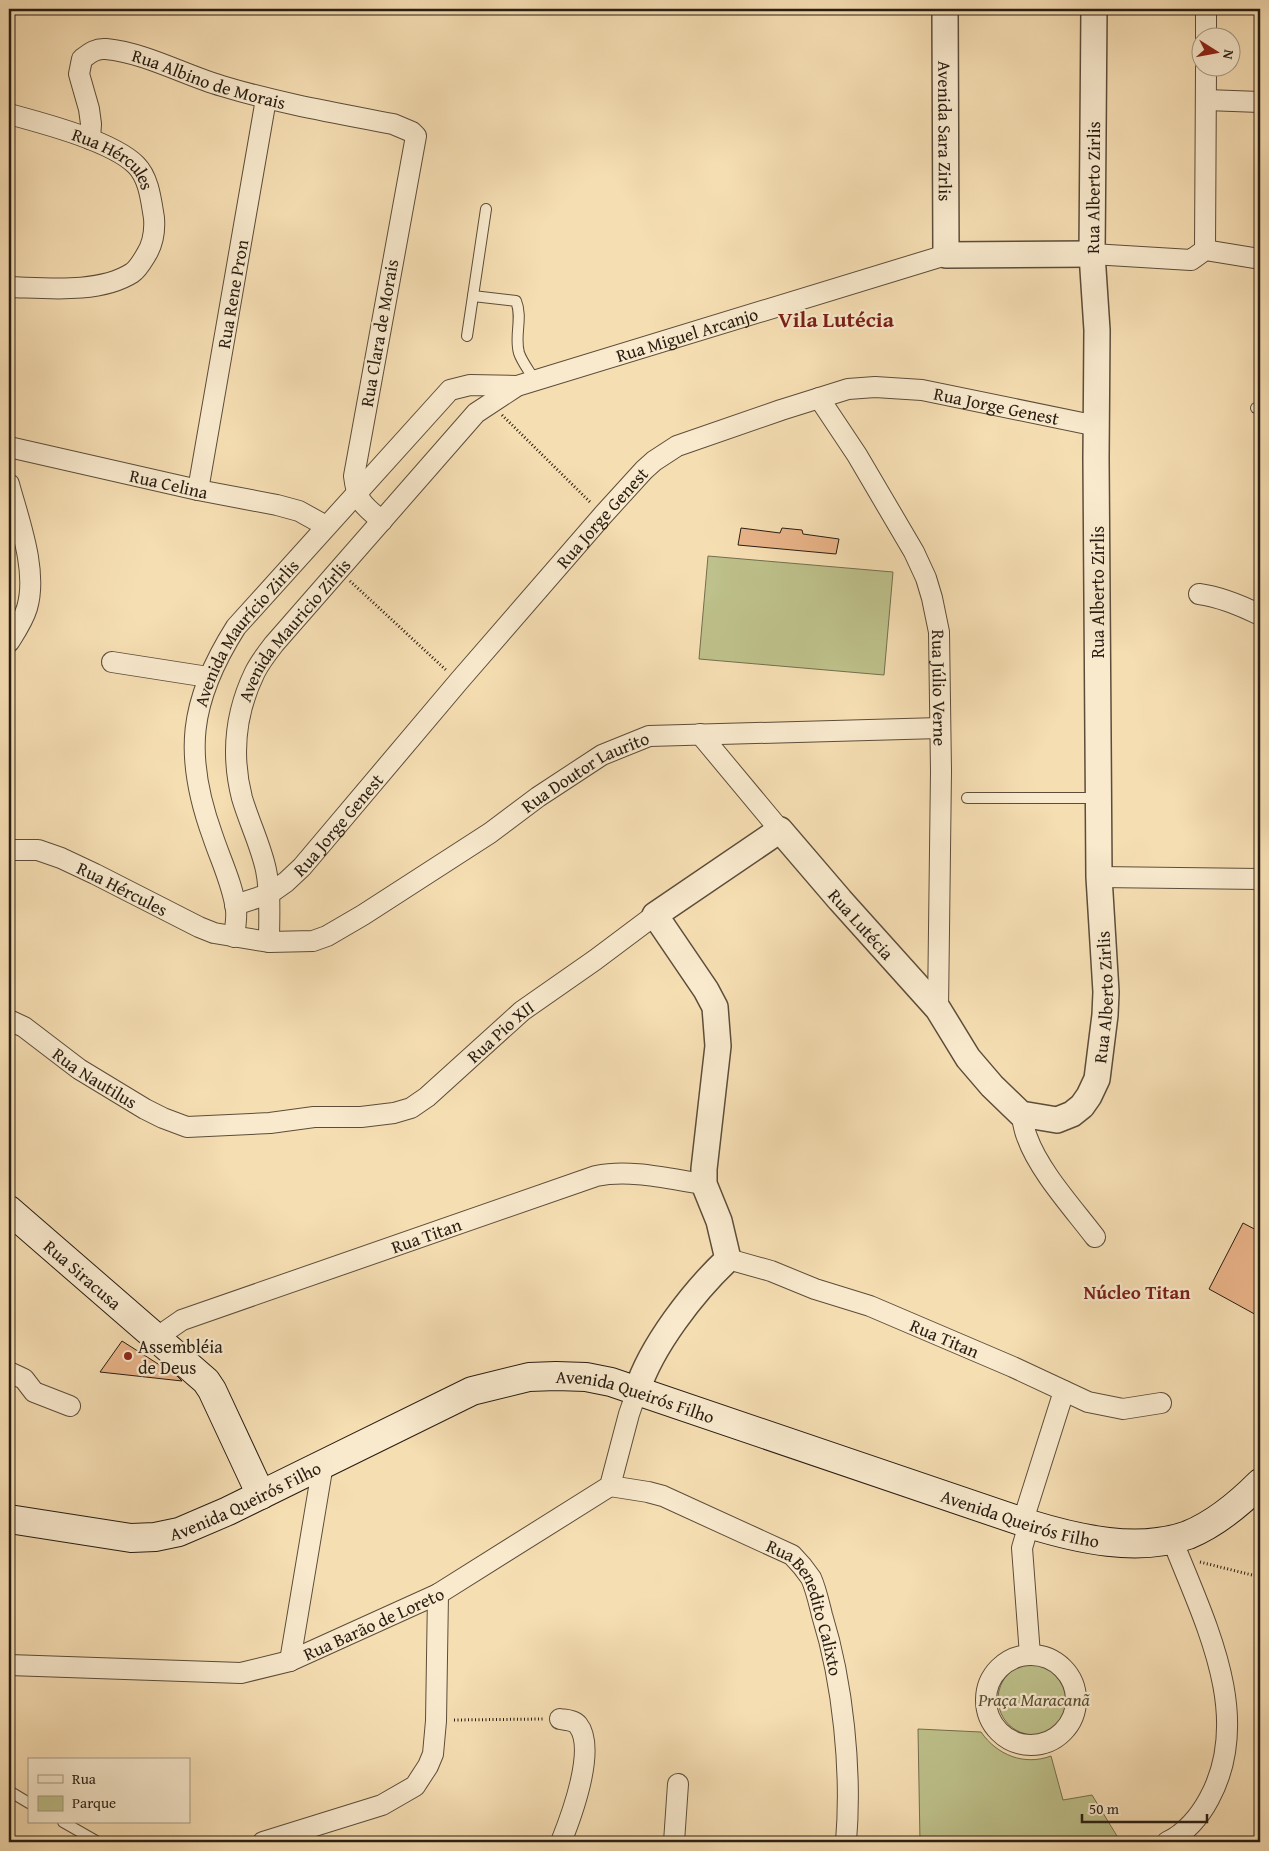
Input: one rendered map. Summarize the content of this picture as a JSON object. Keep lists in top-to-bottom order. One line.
{"streets":{"main road":["Rua Siracusa","Avenida Queirós Filho"],"street":["Rua Albino de Morais","Avenida Sara Zirlis","Rua Hércules","Rua Alberto Zirlis","Rua Rene Pron","Rua Clara de Morais","Rua Miguel Arcanjo","Rua Jorge Genest","Rua Celina","Avenida Mauricio Zirlis","Avenida Maurício Zirlis","Rua Júlio Verne","Rua Doutor Laurito","Rua Lutécia","Rua Pio XII","Rua Nautilus","Rua Titan","Rua Benedito Calixto","Rua Barão de Loreto"]},"crossings":[["Rua Albino de Morais","Rua Hércules"],["Rua Albino de Morais","Rua Rene Pron"],["Rua Albino de Morais","Rua Clara de Morais"],["Avenida Sara Zirlis","Rua Miguel Arcanjo"],["Rua Hércules","Avenida Maurício Zirlis"],["Rua Alberto Zirlis","Rua Miguel Arcanjo"],["Rua Alberto Zirlis","Rua Jorge Genest"],["Rua Alberto Zirlis","Rua Lutécia"],["Rua Rene Pron","Rua Celina"],["Rua Clara de Morais","Avenida Maurício Zirlis"],["Rua Miguel Arcanjo","Avenida Mauricio Zirlis"],["Rua Jorge Genest","Avenida Mauricio Zirlis"],["Rua Jorge Genest","Avenida Maurício Zirlis"],["Rua Jorge Genest","Rua Júlio Verne"],["Rua Celina","Avenida Maurício Zirlis"],["Avenida Mauricio Zirlis","Rua Doutor Laurito"],["Rua Júlio Verne","Rua Doutor Laurito"],["Rua Júlio Verne","Rua Lutécia"],["Rua Doutor Laurito","Rua Lutécia"],["Rua Lutécia","Rua Pio XII"],["Rua Pio XII","Rua Nautilus"],["Rua Titan","Rua Siracusa"],["Rua Siracusa","Avenida Queirós Filho"],["Rua Benedito Calixto","Rua Barão de Loreto"]],"districts":["Vila Lutécia","Núcleo Titan"],"parks":["Praça Maracanã"],"places":["Assembléia de Deus"],"legend":["Rua","Parque"],"scale_bar":"50 m","north":"right"}
